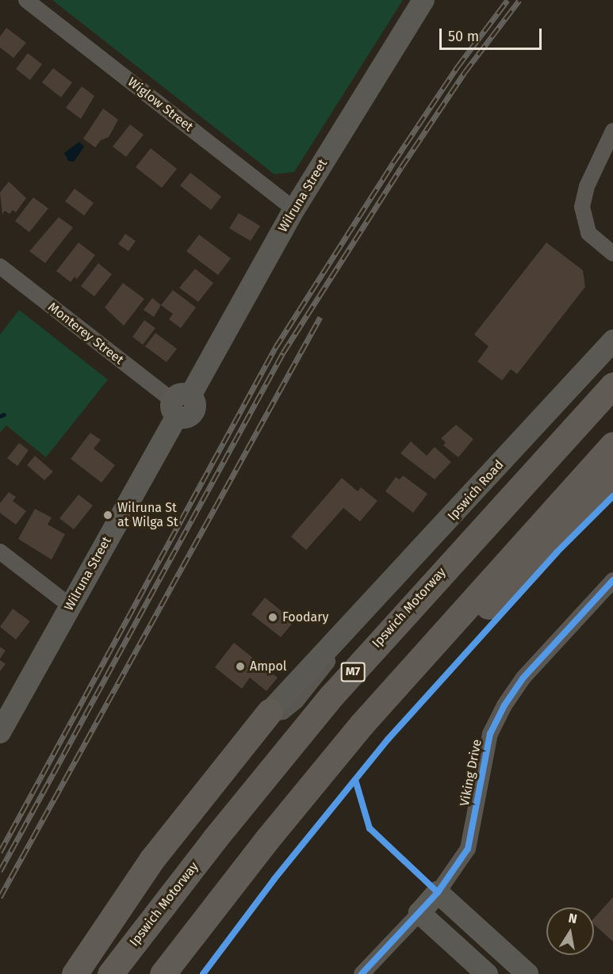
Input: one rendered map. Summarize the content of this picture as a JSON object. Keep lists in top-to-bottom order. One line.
{"streets":{"highway":["Ipswich Motorway","M7"],"main road":["Wilruna Street","Ipswich Road","Viking Drive"],"street":["Wiglow Street","Monterey Street"]},"crossings":[["Wiglow Street","Wilruna Street"],["Wilruna Street","Monterey Street"]],"places":["Wilruna St at Wilga St","Foodary","Ampol"],"scale_bar":"50 m","north":"top"}
